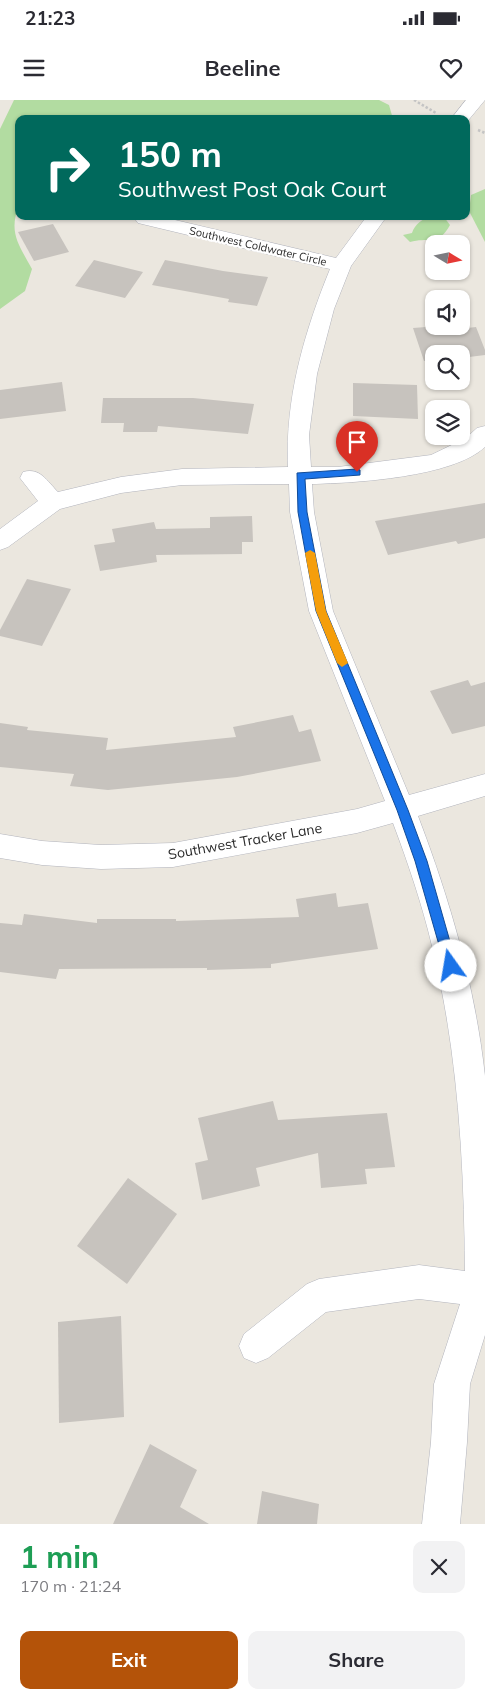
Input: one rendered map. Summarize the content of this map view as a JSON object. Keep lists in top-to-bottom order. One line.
{"streets":{"street":["Southwest Coldwater Circle","Southwest Tracker Lane"]},"north":"right","page":{"status":"21:23","header":"Beeline","turn":["150 m","Southwest Post Oak Court"],"heading":["1 min","170 m · 21:24"],"buttons":["Exit","Share"]}}
